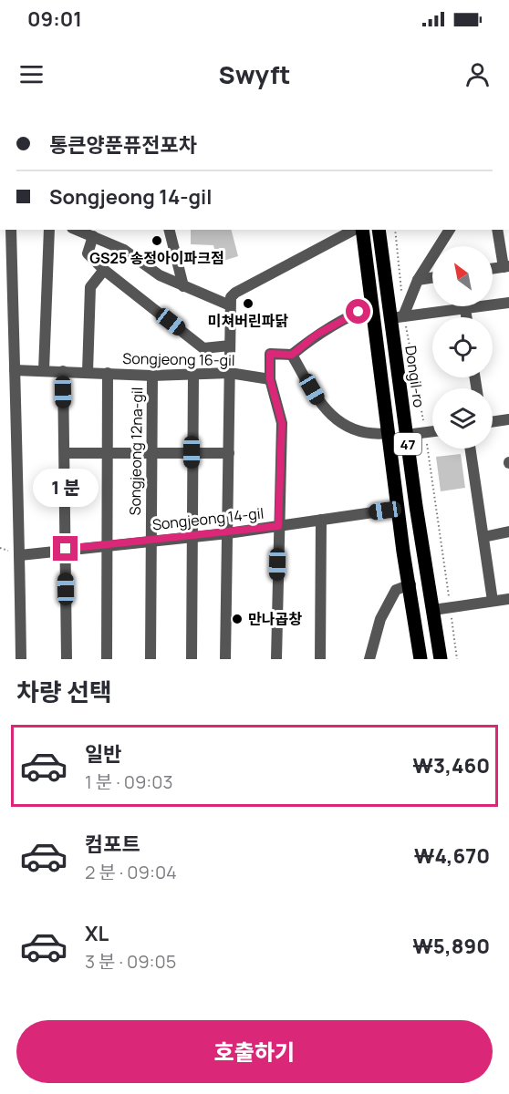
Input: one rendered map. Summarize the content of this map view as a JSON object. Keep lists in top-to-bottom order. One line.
{"streets":{"main road":["Dongil-ro","47"],"street":["Songjeong 16-gil","Songjeong 12na-gil","Songjeong 14-gil"]},"crossings":[["Songjeong 16-gil","Songjeong 12na-gil"],["47","Songjeong 14-gil"],["Songjeong 12na-gil","Songjeong 14-gil"]],"places":["GS25 송정아이파크점","미쳐버린파닭","만나곱창"],"north":"top left","page":{"status":"09:01","header":"Swyft","banner":["통큰양푼퓨전포차","Songjeong 14-gil"],"bubble":"1 분","heading":"차량 선택","list":[{"name":"일반","note":"1 분 · 09:03","value":"₩3,460"},{"name":"컴포트","note":"2 분 · 09:04","value":"₩4,670"},{"name":"XL","note":"3 분 · 09:05","value":"₩5,890"}],"buttons":"호출하기"}}
